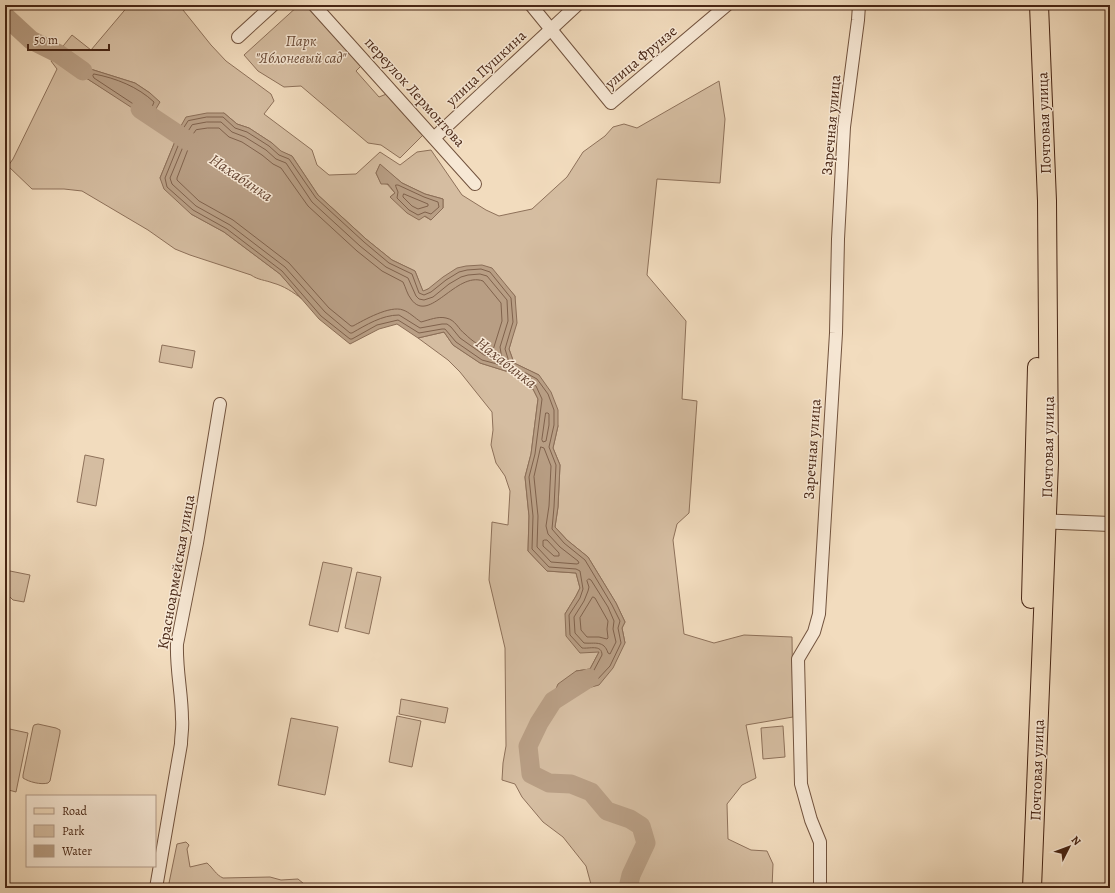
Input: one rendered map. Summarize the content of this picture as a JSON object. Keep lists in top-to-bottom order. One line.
{"streets":{"main road":["Почтовая улица"],"street":["улица Фрунзе","улица Пушкина","переулок Лермонтова","Заречная улица","Красноармейская улица"]},"crossings":[["улица Фрунзе","улица Пушкина"],["улица Пушкина","переулок Лермонтова"]],"water":["Нахабинка"],"parks":["Парк \"Яблоневый сад\""],"legend":["Road","Park","Water"],"scale_bar":"50 m","north":"top right"}
